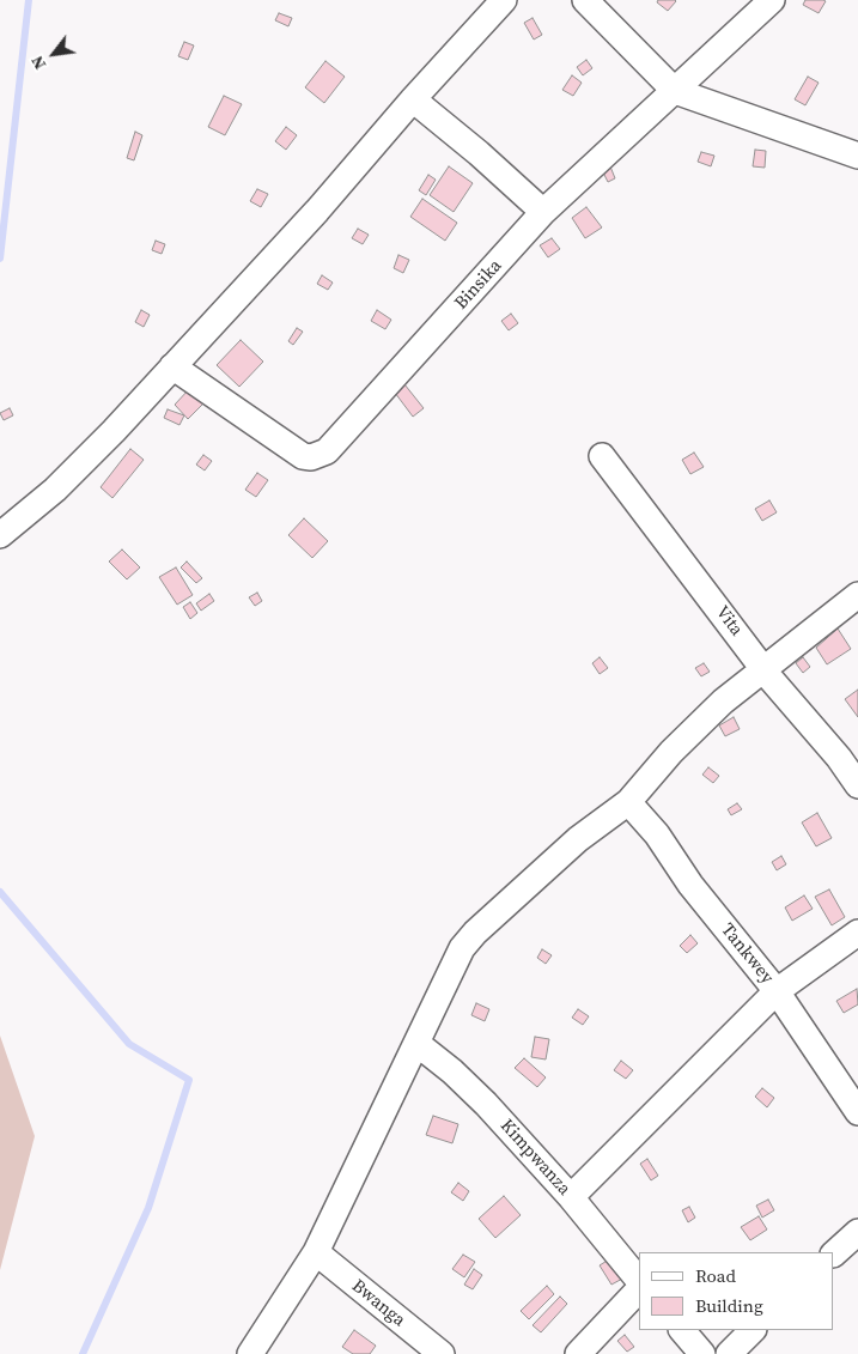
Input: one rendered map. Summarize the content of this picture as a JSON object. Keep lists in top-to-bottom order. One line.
{"streets":{"street":["Binsika","Vita","Tankwey","Kimpwanza","Bwanga"]},"legend":["Road","Building"],"north":"bottom left"}
